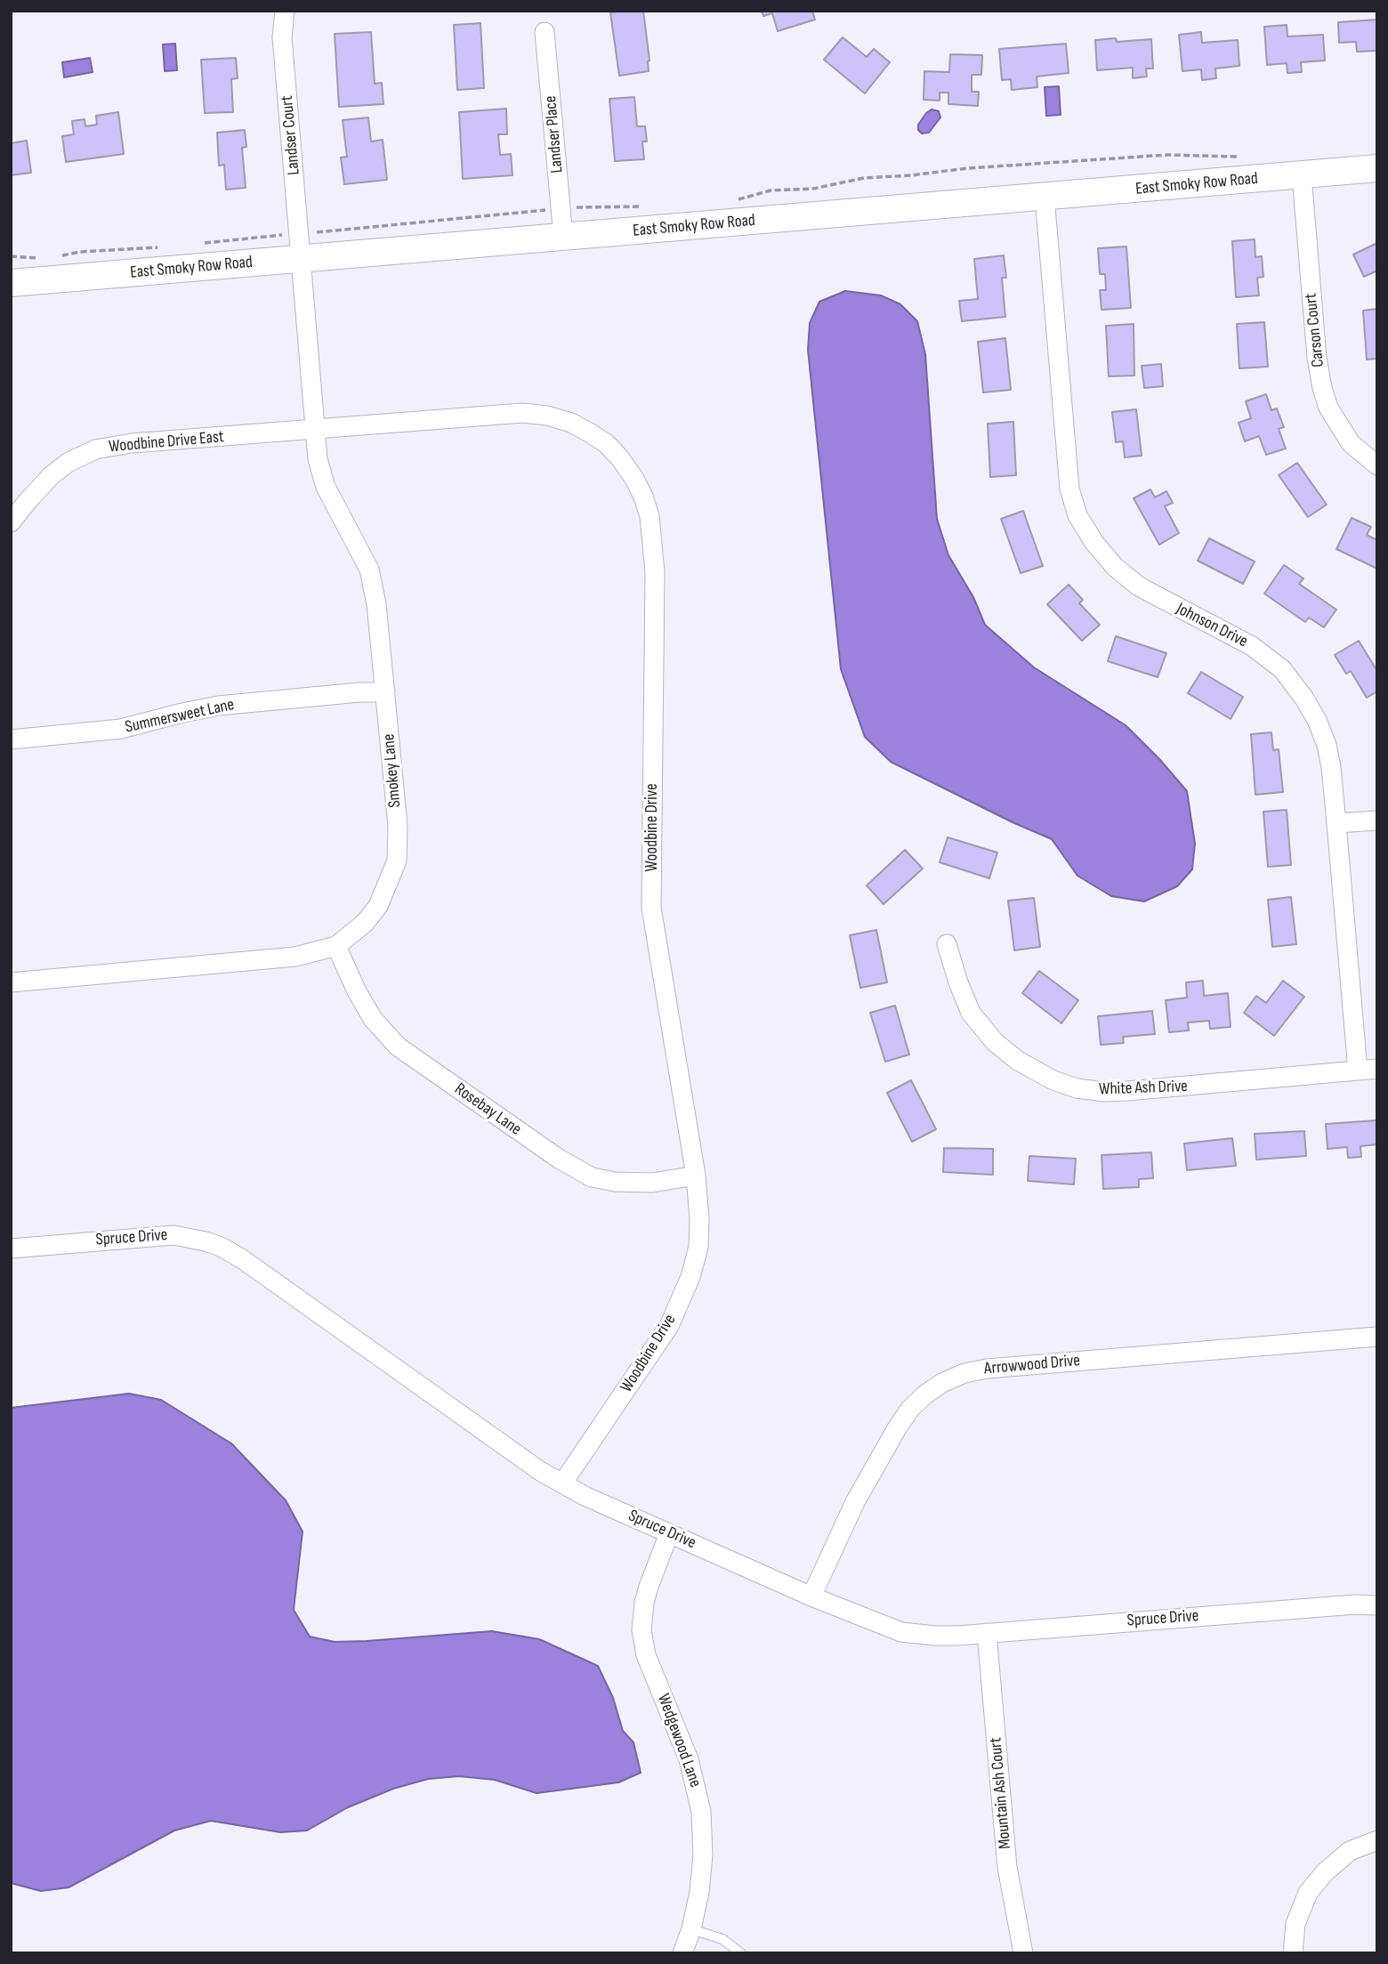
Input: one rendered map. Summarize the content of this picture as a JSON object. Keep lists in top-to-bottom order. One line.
{"streets":{"street":["Landser Place","Landser Court","East Smoky Row Road","Carson Court","Woodbine Drive East","Johnson Drive","Summersweet Lane","Smokey Lane","Woodbine Drive","White Ash Drive","Rosebay Lane","Spruce Drive","Arrowwood Drive","Wedgewood Lane","Mountain Ash Court"]},"crossings":[["Landser Place","East Smoky Row Road"],["Landser Court","East Smoky Row Road"],["Landser Court","Smokey Lane"],["East Smoky Row Road","Carson Court"],["East Smoky Row Road","Johnson Drive"],["East Smoky Row Road","Smokey Lane"],["Woodbine Drive East","Smokey Lane"],["Woodbine Drive East","Woodbine Drive"],["Johnson Drive","White Ash Drive"],["Summersweet Lane","Smokey Lane"],["Smokey Lane","Woodbine Drive"],["Smokey Lane","Rosebay Lane"],["Woodbine Drive","Rosebay Lane"],["Woodbine Drive","Spruce Drive"],["Spruce Drive","Arrowwood Drive"],["Spruce Drive","Wedgewood Lane"],["Spruce Drive","Mountain Ash Court"]]}
